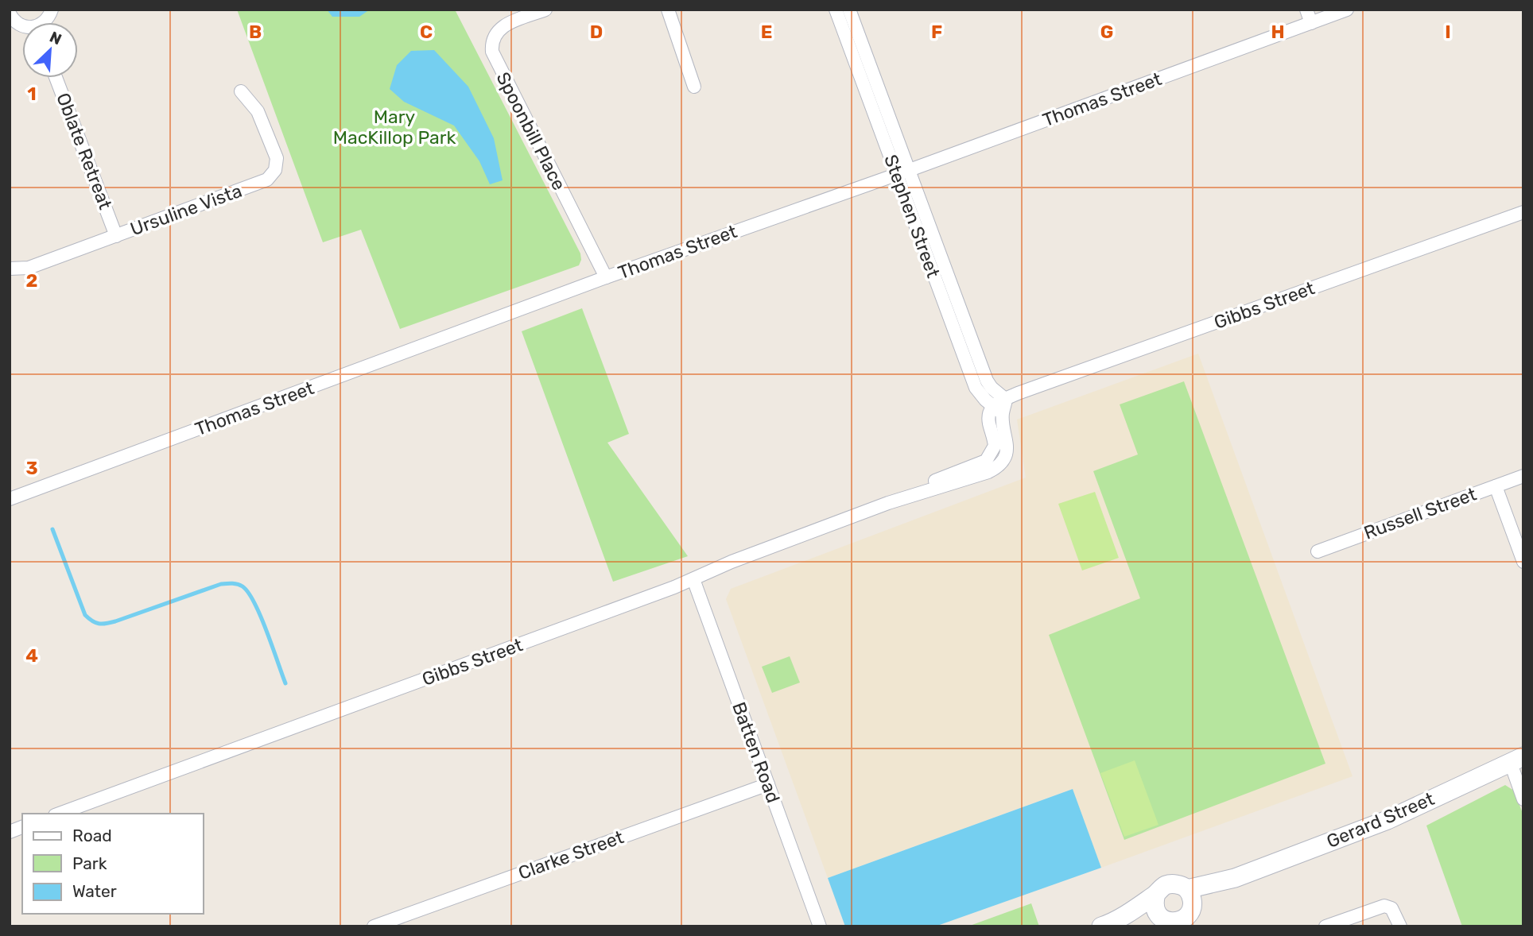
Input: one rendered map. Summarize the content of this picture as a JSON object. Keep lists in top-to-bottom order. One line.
{"streets":{"street":["Thomas Street","Spoonbill Place","Oblate Retreat","Ursuline Vista","Stephen Street","Gibbs Street","Russell Street","Batten Road","Gerard Street","Clarke Street"]},"crossings":[["Thomas Street","Spoonbill Place"],["Thomas Street","Stephen Street"],["Oblate Retreat","Ursuline Vista"],["Stephen Street","Gibbs Street"],["Gibbs Street","Batten Road"],["Batten Road","Clarke Street"]],"parks":["Mary MacKillop Park"],"legend":["Road","Park","Water"],"north":"top right","grid":{"columns":["B","C","D","E","F","G","H","I"],"rows":["1","2","3","4"]}}
